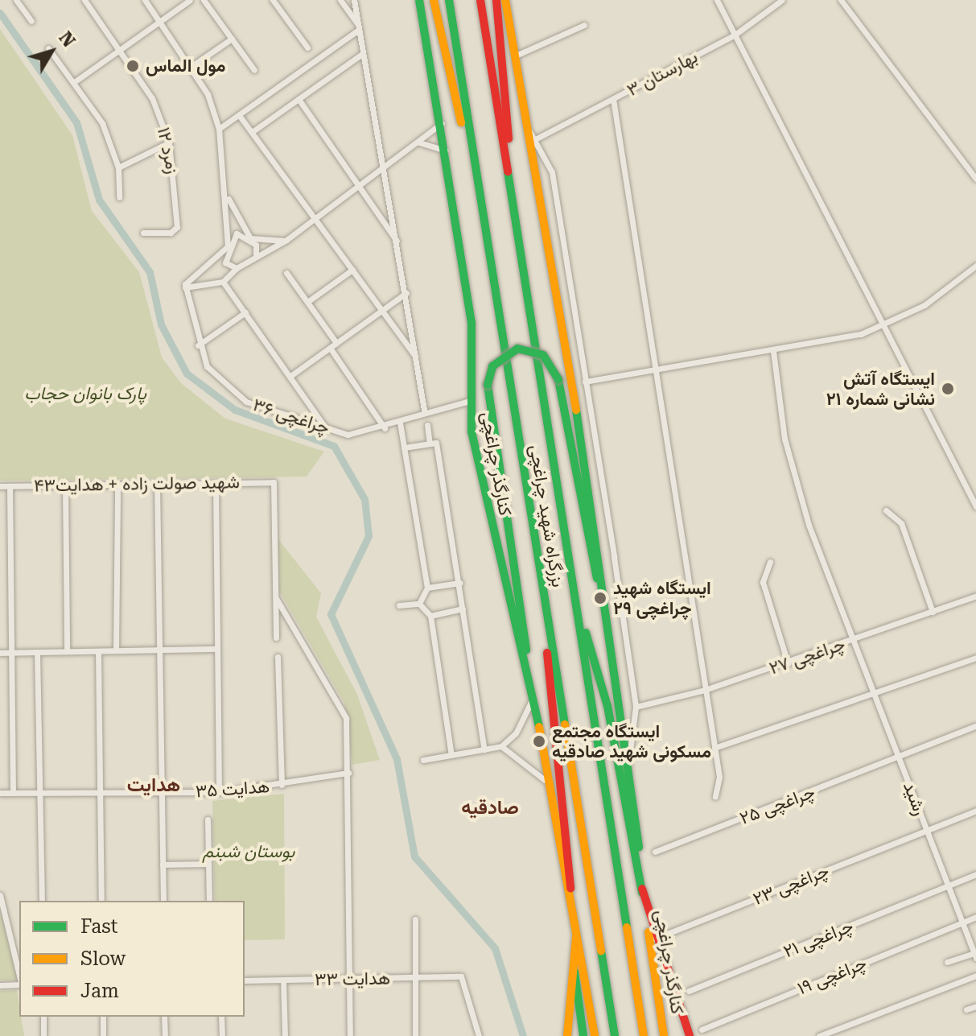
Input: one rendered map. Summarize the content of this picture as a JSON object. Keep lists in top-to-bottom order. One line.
{"streets":{"main road":["کنارگذر چراغچی","بزرگراه شهید چراغچی"],"street":["بهارستان ۳","زمرد ۱۲","چراغچی ۳۶","شهید صولت زاده + هدایت۴۳","چراغچی ۲۷","هدایت ۳۵","رشید","چراغچی ۲۵","چراغچی ۲۳","چراغچی ۲۱","چراغچی ۱۹","هدایت ۳۳"]},"crossings":[["چراغچی ۳۶","کنارگذر چراغچی"],["چراغچی ۲۷","رشید"],["رشید","چراغچی ۲۵"],["رشید","چراغچی ۲۳"],["رشید","چراغچی ۲۱"],["رشید","چراغچی ۱۹"]],"districts":["هدایت","صادقیه"],"parks":["پارک بانوان حجاب","بوستان شبنم"],"places":["مول الماس","ایستگاه آتش نشانی شماره ۲۱","ایستگاه شهید چراغچی ۲۹","ایستگاه مجتمع مسکونی شهید صادقیه"],"legend":["Fast","Slow","Jam"],"north":"top right"}
